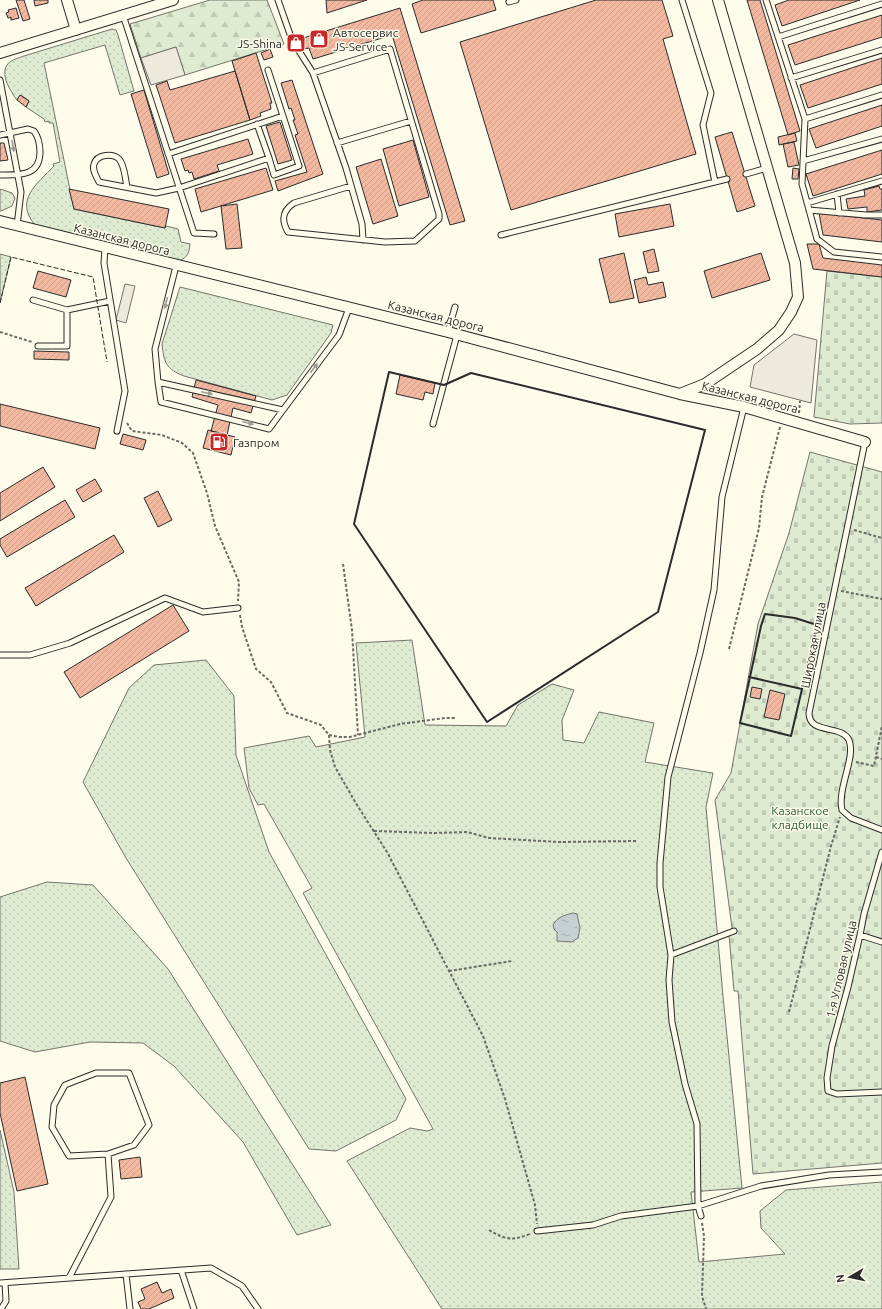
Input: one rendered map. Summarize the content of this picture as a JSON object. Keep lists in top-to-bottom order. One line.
{"streets":{"street":["Казанская дорога"],"lane":["Широкая улица","1-я Угловая улица"]},"crossings":[["Казанская дорога","Широкая улица"]],"parks":["Казанское кладбище"],"places":{"shop":["Автосервис JS-Service","JS-Shina"],"fuel station":["Газпром"]},"north":"left"}
